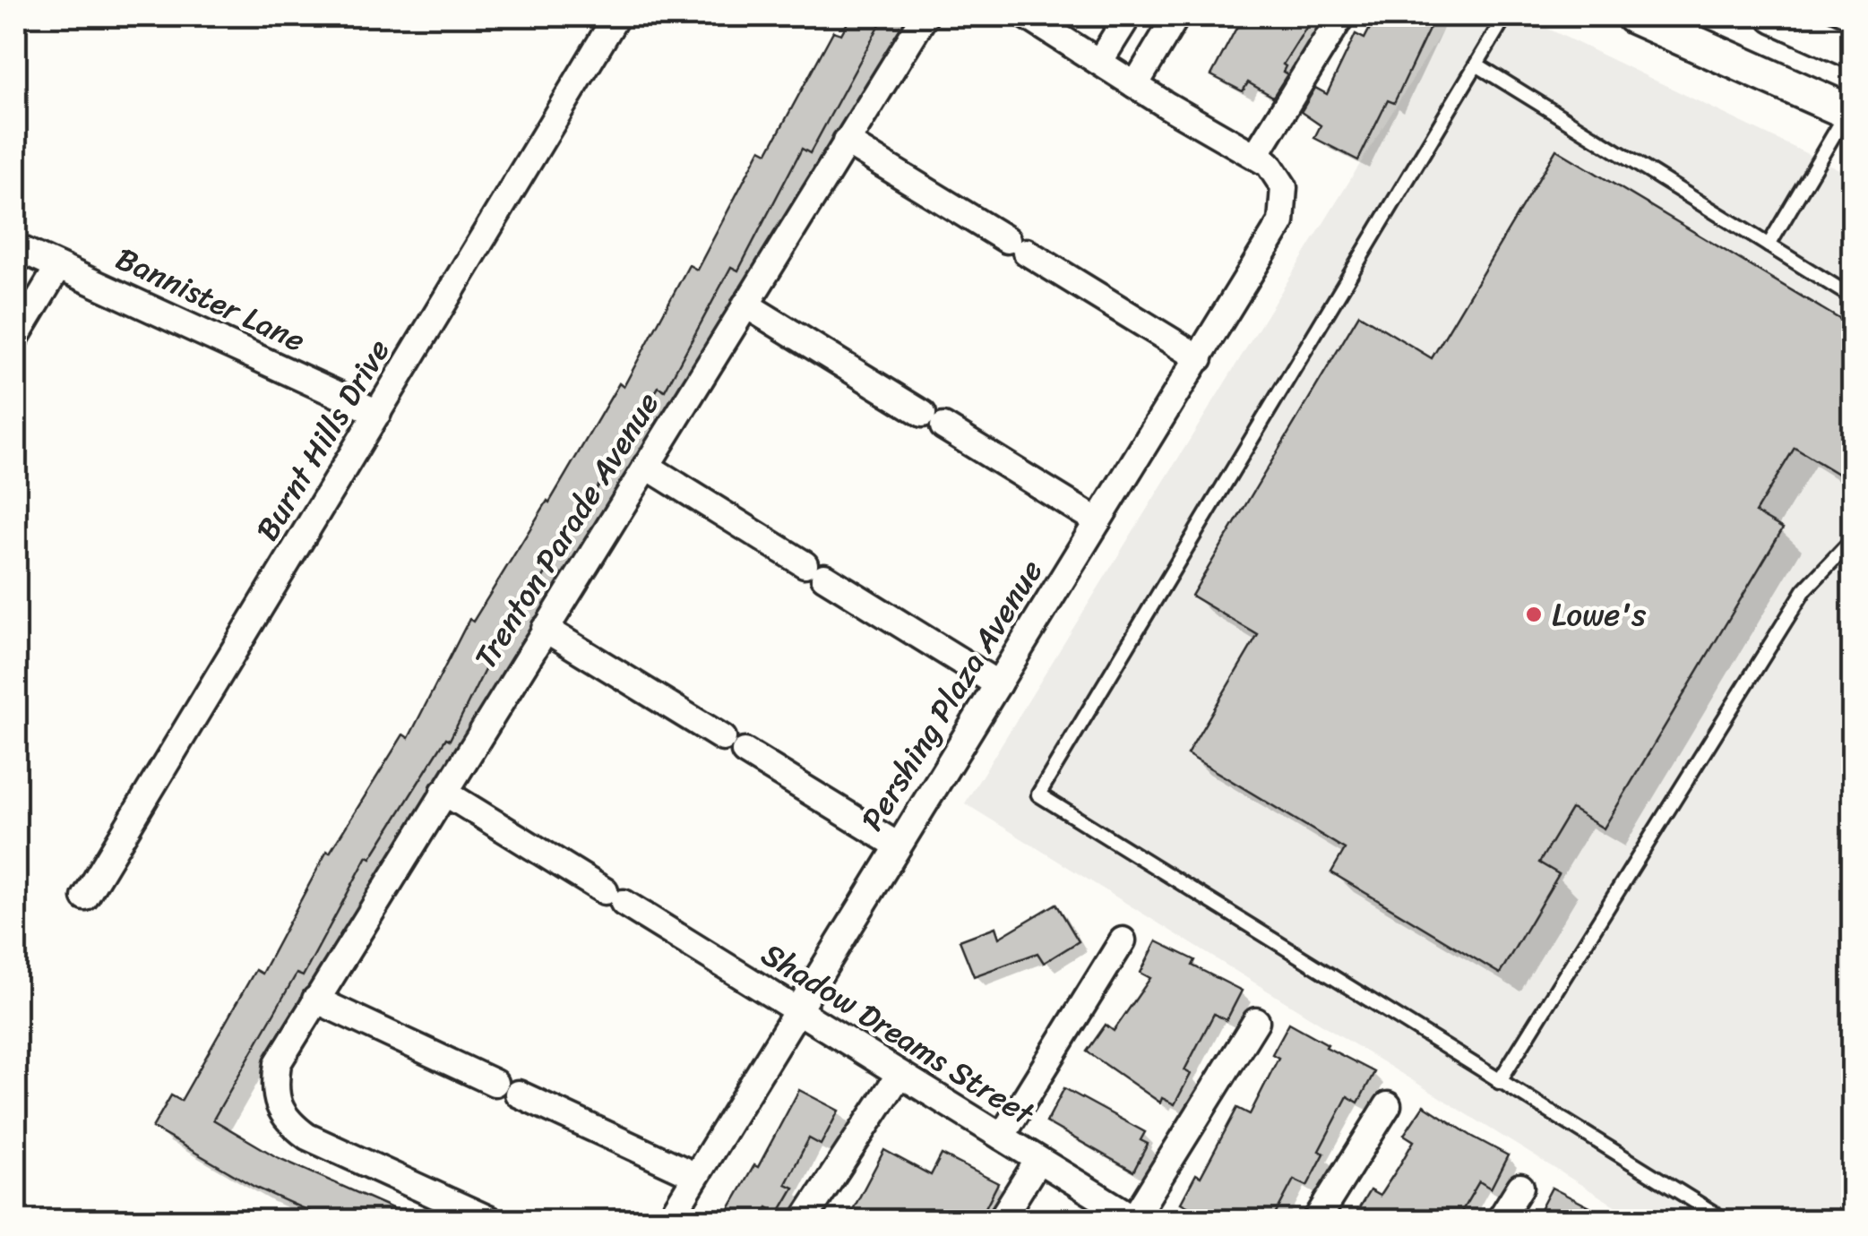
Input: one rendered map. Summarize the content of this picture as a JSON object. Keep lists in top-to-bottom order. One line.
{"streets":{"street":["Bannister Lane","Burnt Hills Drive","Trenton Parade Avenue","Pershing Plaza Avenue","Shadow Dreams Street"]},"crossings":[["Bannister Lane","Burnt Hills Drive"],["Trenton Parade Avenue","Shadow Dreams Street"],["Pershing Plaza Avenue","Shadow Dreams Street"]],"places":["Lowe's"]}
